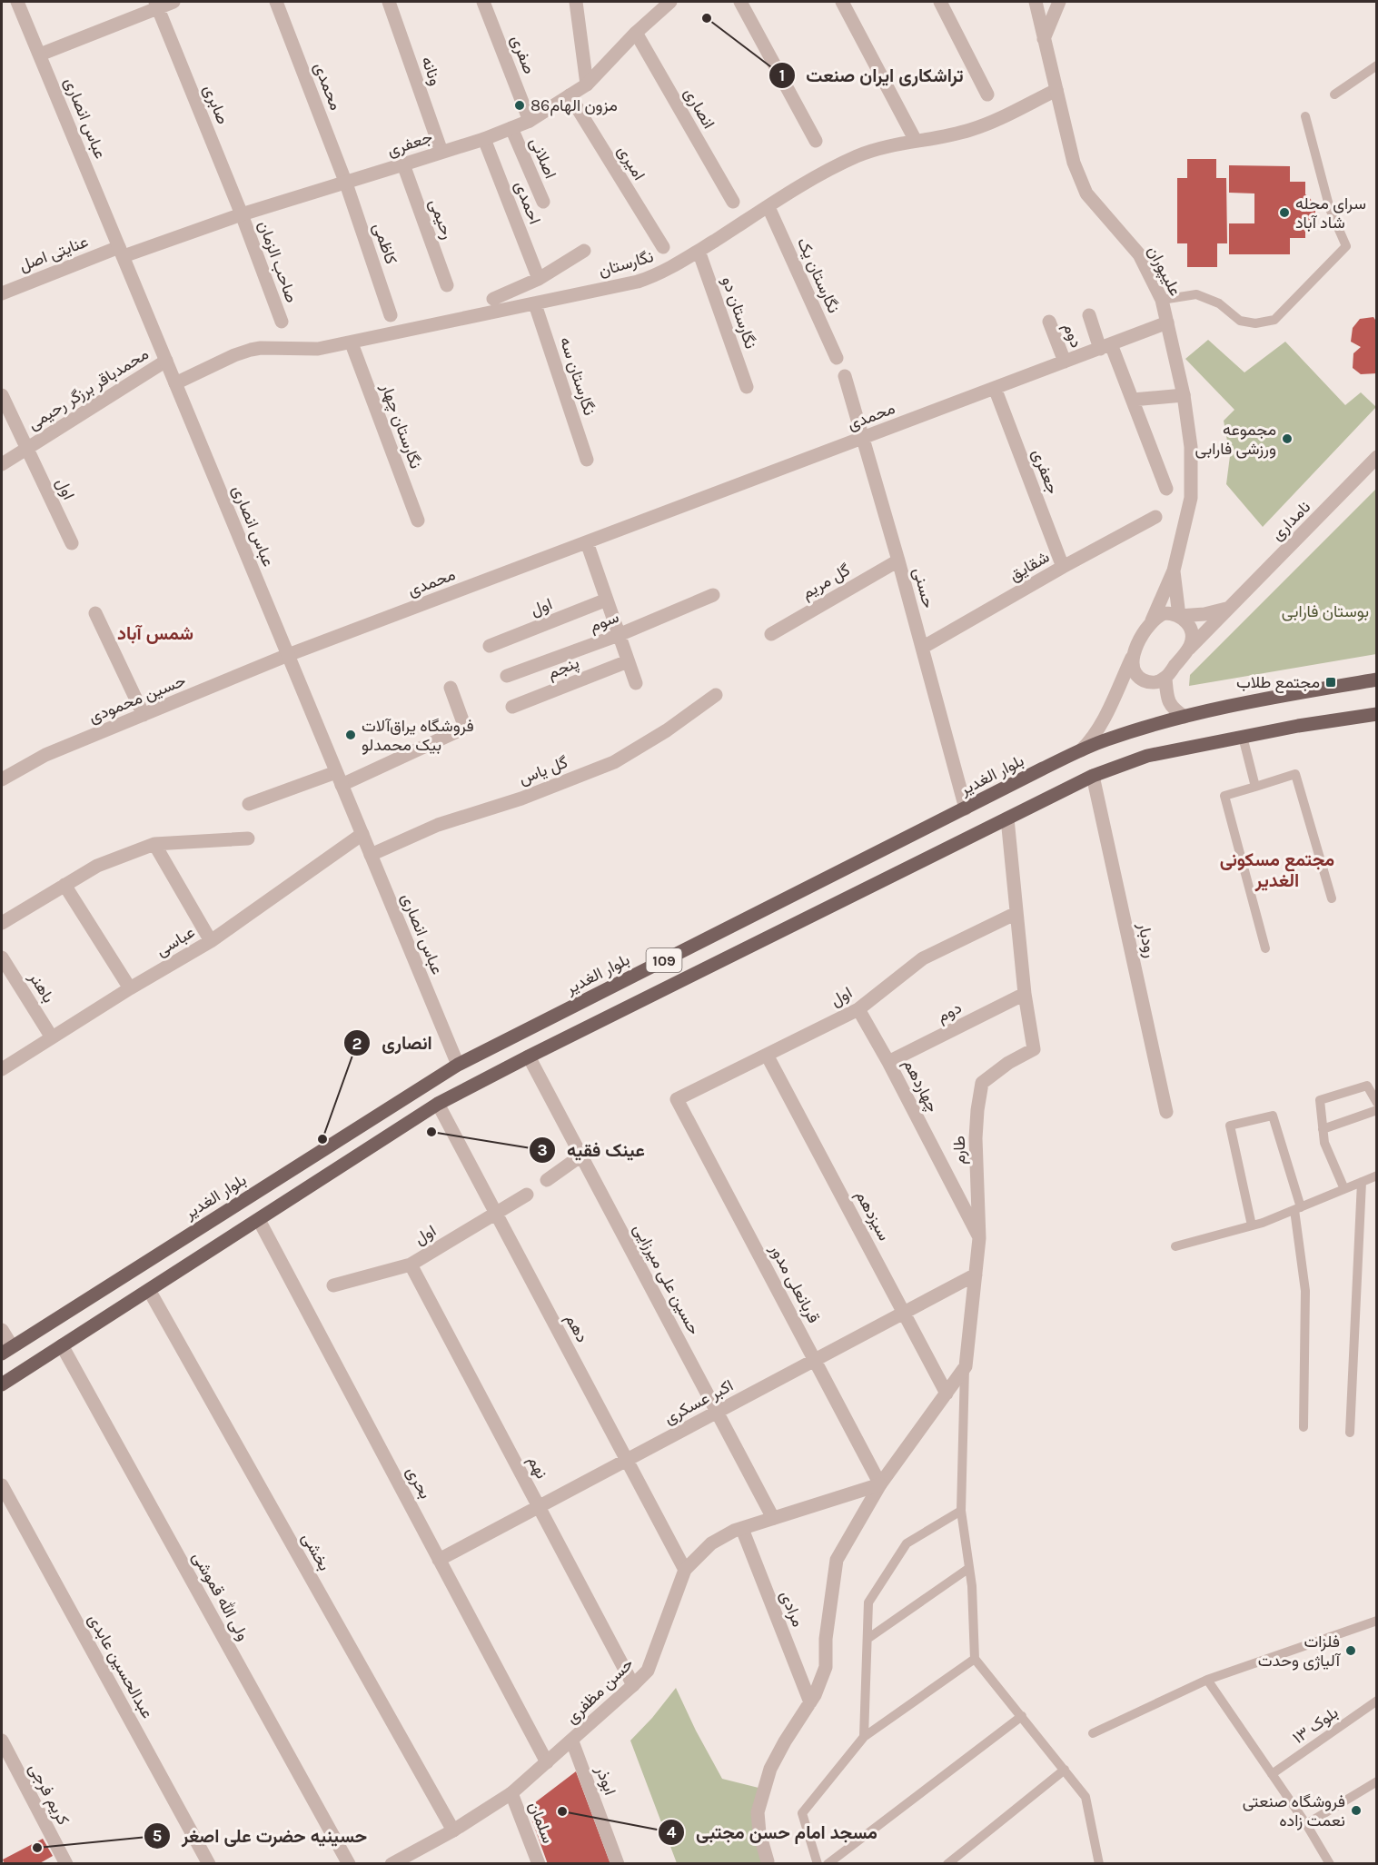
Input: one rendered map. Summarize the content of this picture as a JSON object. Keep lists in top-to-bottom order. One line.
{"streets":{"main road":["بلوار الغدیر","109"],"street":["صفری","ونانه","محمدی","صابری","انصاری","عباس انصاری","جعفری","اصلانی","امیری","احمدی","رحیمی","کاظمی","عنایتی اصل","صاحب الزمان","نگارستان","علیپوران","نگارستان یک","نگارستان دو","دوم","نگارستان سه","محمدباقر برزگر رحیمی","نگارستان چهار","اول","نامداری","شقایق","گل مریم","حسنی","سوم","پنجم","حسین محمودی","گل یاس","رودبار","عباسی","باهنر","چهاردهم","طارم","سیزدهم","حسین علی میرزایی","قربانعلی مدور","دهم","اکبر عسکری","نهم","بحری","بخشی","ولی الله قموشی","مرادی","عبدالحسین عابدی","حسن مظفری","ابوذر","کریم فرجی","سلمان"],"lane":["بلوک ۱۳"]},"crossings":[["صفری","جعفری"],["ونانه","جعفری"],["محمدی","عباس انصاری"],["محمدی","جعفری"],["محمدی","کاظمی"],["محمدی","علیپوران"],["محمدی","دوم"],["محمدی","حسنی"],["محمدی","حسین محمودی"],["صابری","جعفری"],["صابری","صاحب الزمان"],["انصاری","جعفری"],["عباس انصاری","جعفری"],["عباس انصاری","عنایتی اصل"],["عباس انصاری","نگارستان"],["عباس انصاری","محمدباقر برزگر رحیمی"],["عباس انصاری","حسین محمودی"],["عباس انصاری","گل یاس"],["عباس انصاری","بلوار الغدیر"],["عباس انصاری","عباسی"],["جعفری","اصلانی"],["جعفری","امیری"],["جعفری","احمدی"],["جعفری","رحیمی"],["جعفری","کاظمی"],["جعفری","عنایتی اصل"],["جعفری","صاحب الزمان"],["جعفری","شقایق"],["نگارستان","علیپوران"],["نگارستان","نگارستان یک"],["نگارستان","نگارستان دو"],["نگارستان","نگارستان سه"],["نگارستان","نگارستان چهار"],["دوم","چهاردهم"],["دوم","طارم"],["محمدباقر برزگر رحیمی","اول"],["اول","چهاردهم"],["اول","طارم"],["اول","سیزدهم"],["اول","قربانعلی مدور"],["اول","دهم"],["اول","نهم"],["شقایق","حسنی"],["گل مریم","حسنی"],["حسنی","بلوار الغدیر"],["رودبار","109"],["عباسی","باهنر"],["109","طارم"],["109","حسین علی میرزایی"],["109","دهم"],["109","بحری"],["109","بخشی"],["109","ولی الله قموشی"],["چهاردهم","طارم"],["طارم","سیزدهم"],["طارم","قربانعلی مدور"],["طارم","اکبر عسکری"],["طارم","مرادی"],["طارم","حسن مظفری"],["سیزدهم","اکبر عسکری"],["حسین علی میرزایی","اکبر عسکری"],["حسین علی میرزایی","حسن مظفری"],["قربانعلی مدور","اکبر عسکری"],["قربانعلی مدور","حسن مظفری"],["دهم","اکبر عسکری"],["دهم","حسن مظفری"],["اکبر عسکری","نهم"],["اکبر عسکری","بحری"],["نهم","حسن مظفری"],["بحری","حسن مظفری"],["بخشی","حسن مظفری"],["مرادی","حسن مظفری"],["حسن مظفری","ابوذر"],["حسن مظفری","سلمان"]],"districts":["شمس آباد","مجتمع مسکونی الغدیر"],"parks":["بوستان فارابی"],"places":{"other":["تراشکاری ایران صنعت","مزون الهام86","سرای محله شاد آباد","مجموعه ورزشی فارابی","فروشگاه یراق‌آلات بیک محمدلو","عینک فقیه","انصاری","فلزات آلیاژی وحدت","فروشگاه صنعتی نعمت زاده","مسجد امام حسن مجتبی","حسینیه حضرت علی اصغر"],"transit":["مجتمع طلاب"]}}
